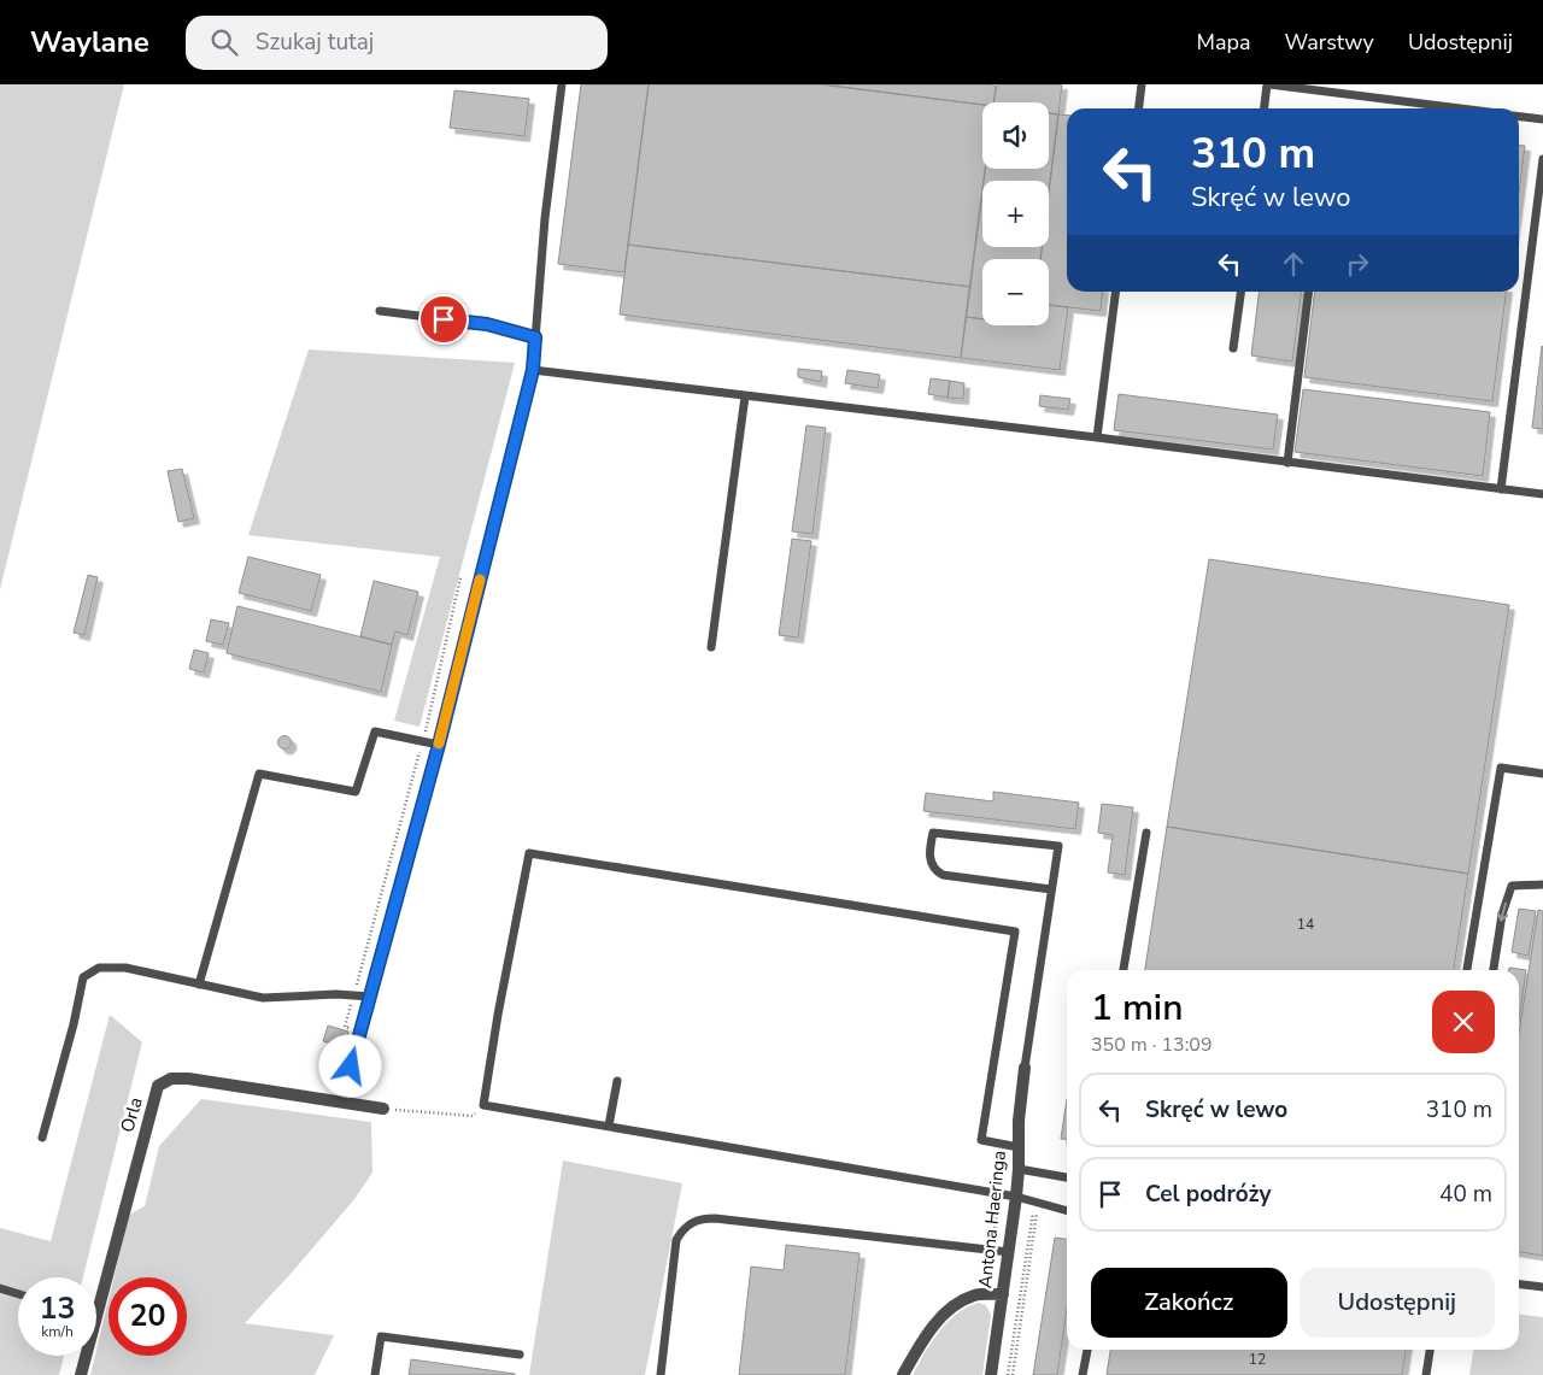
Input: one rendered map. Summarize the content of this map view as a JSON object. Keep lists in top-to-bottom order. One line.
{"streets":{"street":["Orla","Antona Haeringa"]},"house_numbers":["14","12"],"page":{"header":"Waylane","search":"Szukaj tutaj","nav":["Mapa","Warstwy","Udostępnij"],"map_buttons":["+","−"],"turn":["310 m","Skręć w lewo"],"heading":["1 min","350 m · 13:09"],"list":[{"name":"Skręć w lewo","value":"310 m"},{"name":"Cel podróży","value":"40 m"}],"buttons":["Zakończ","Udostępnij"],"speed":"13 km/h","limit":"20"}}
